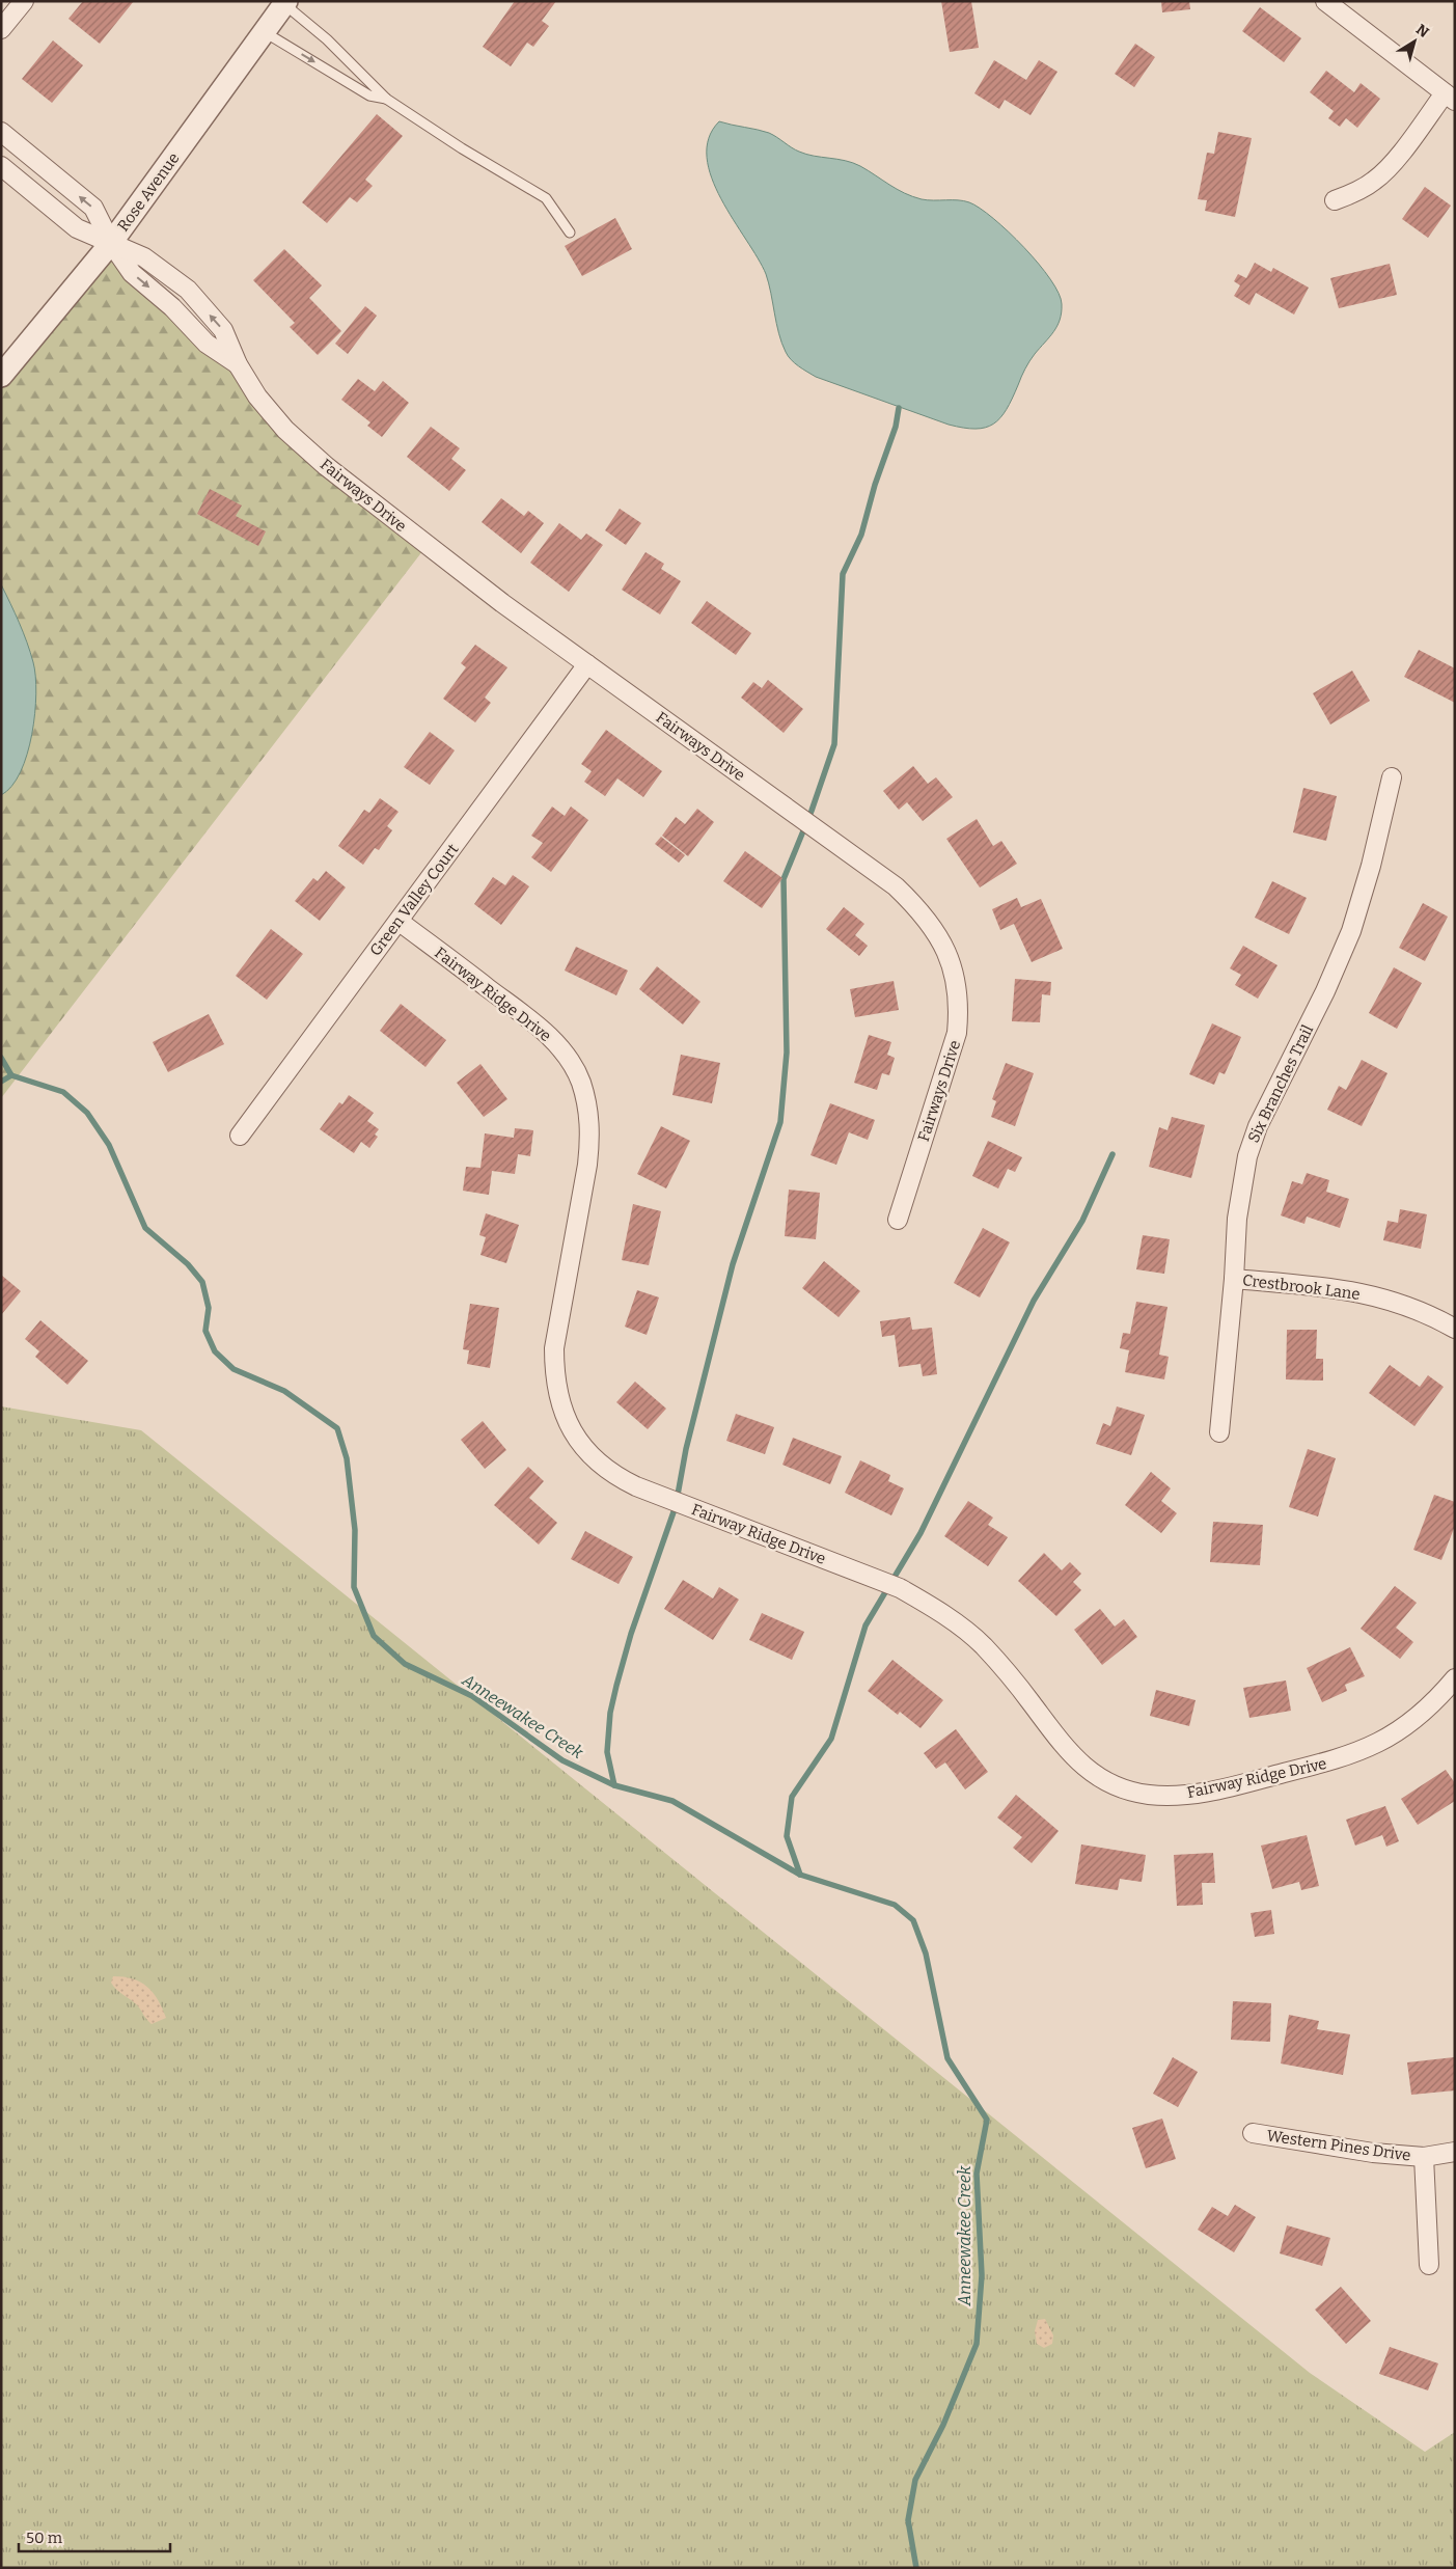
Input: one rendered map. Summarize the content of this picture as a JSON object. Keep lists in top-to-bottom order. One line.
{"streets":{"street":["Rose Avenue","Fairways Drive","Green Valley Court","Fairway Ridge Drive","Six Branches Trail","Crestbrook Lane","Western Pines Drive"]},"crossings":[["Rose Avenue","Fairways Drive"],["Fairways Drive","Green Valley Court"],["Green Valley Court","Fairway Ridge Drive"],["Six Branches Trail","Crestbrook Lane"]],"water":["Anneewakee Creek"],"scale_bar":"50 m","north":"top right"}
